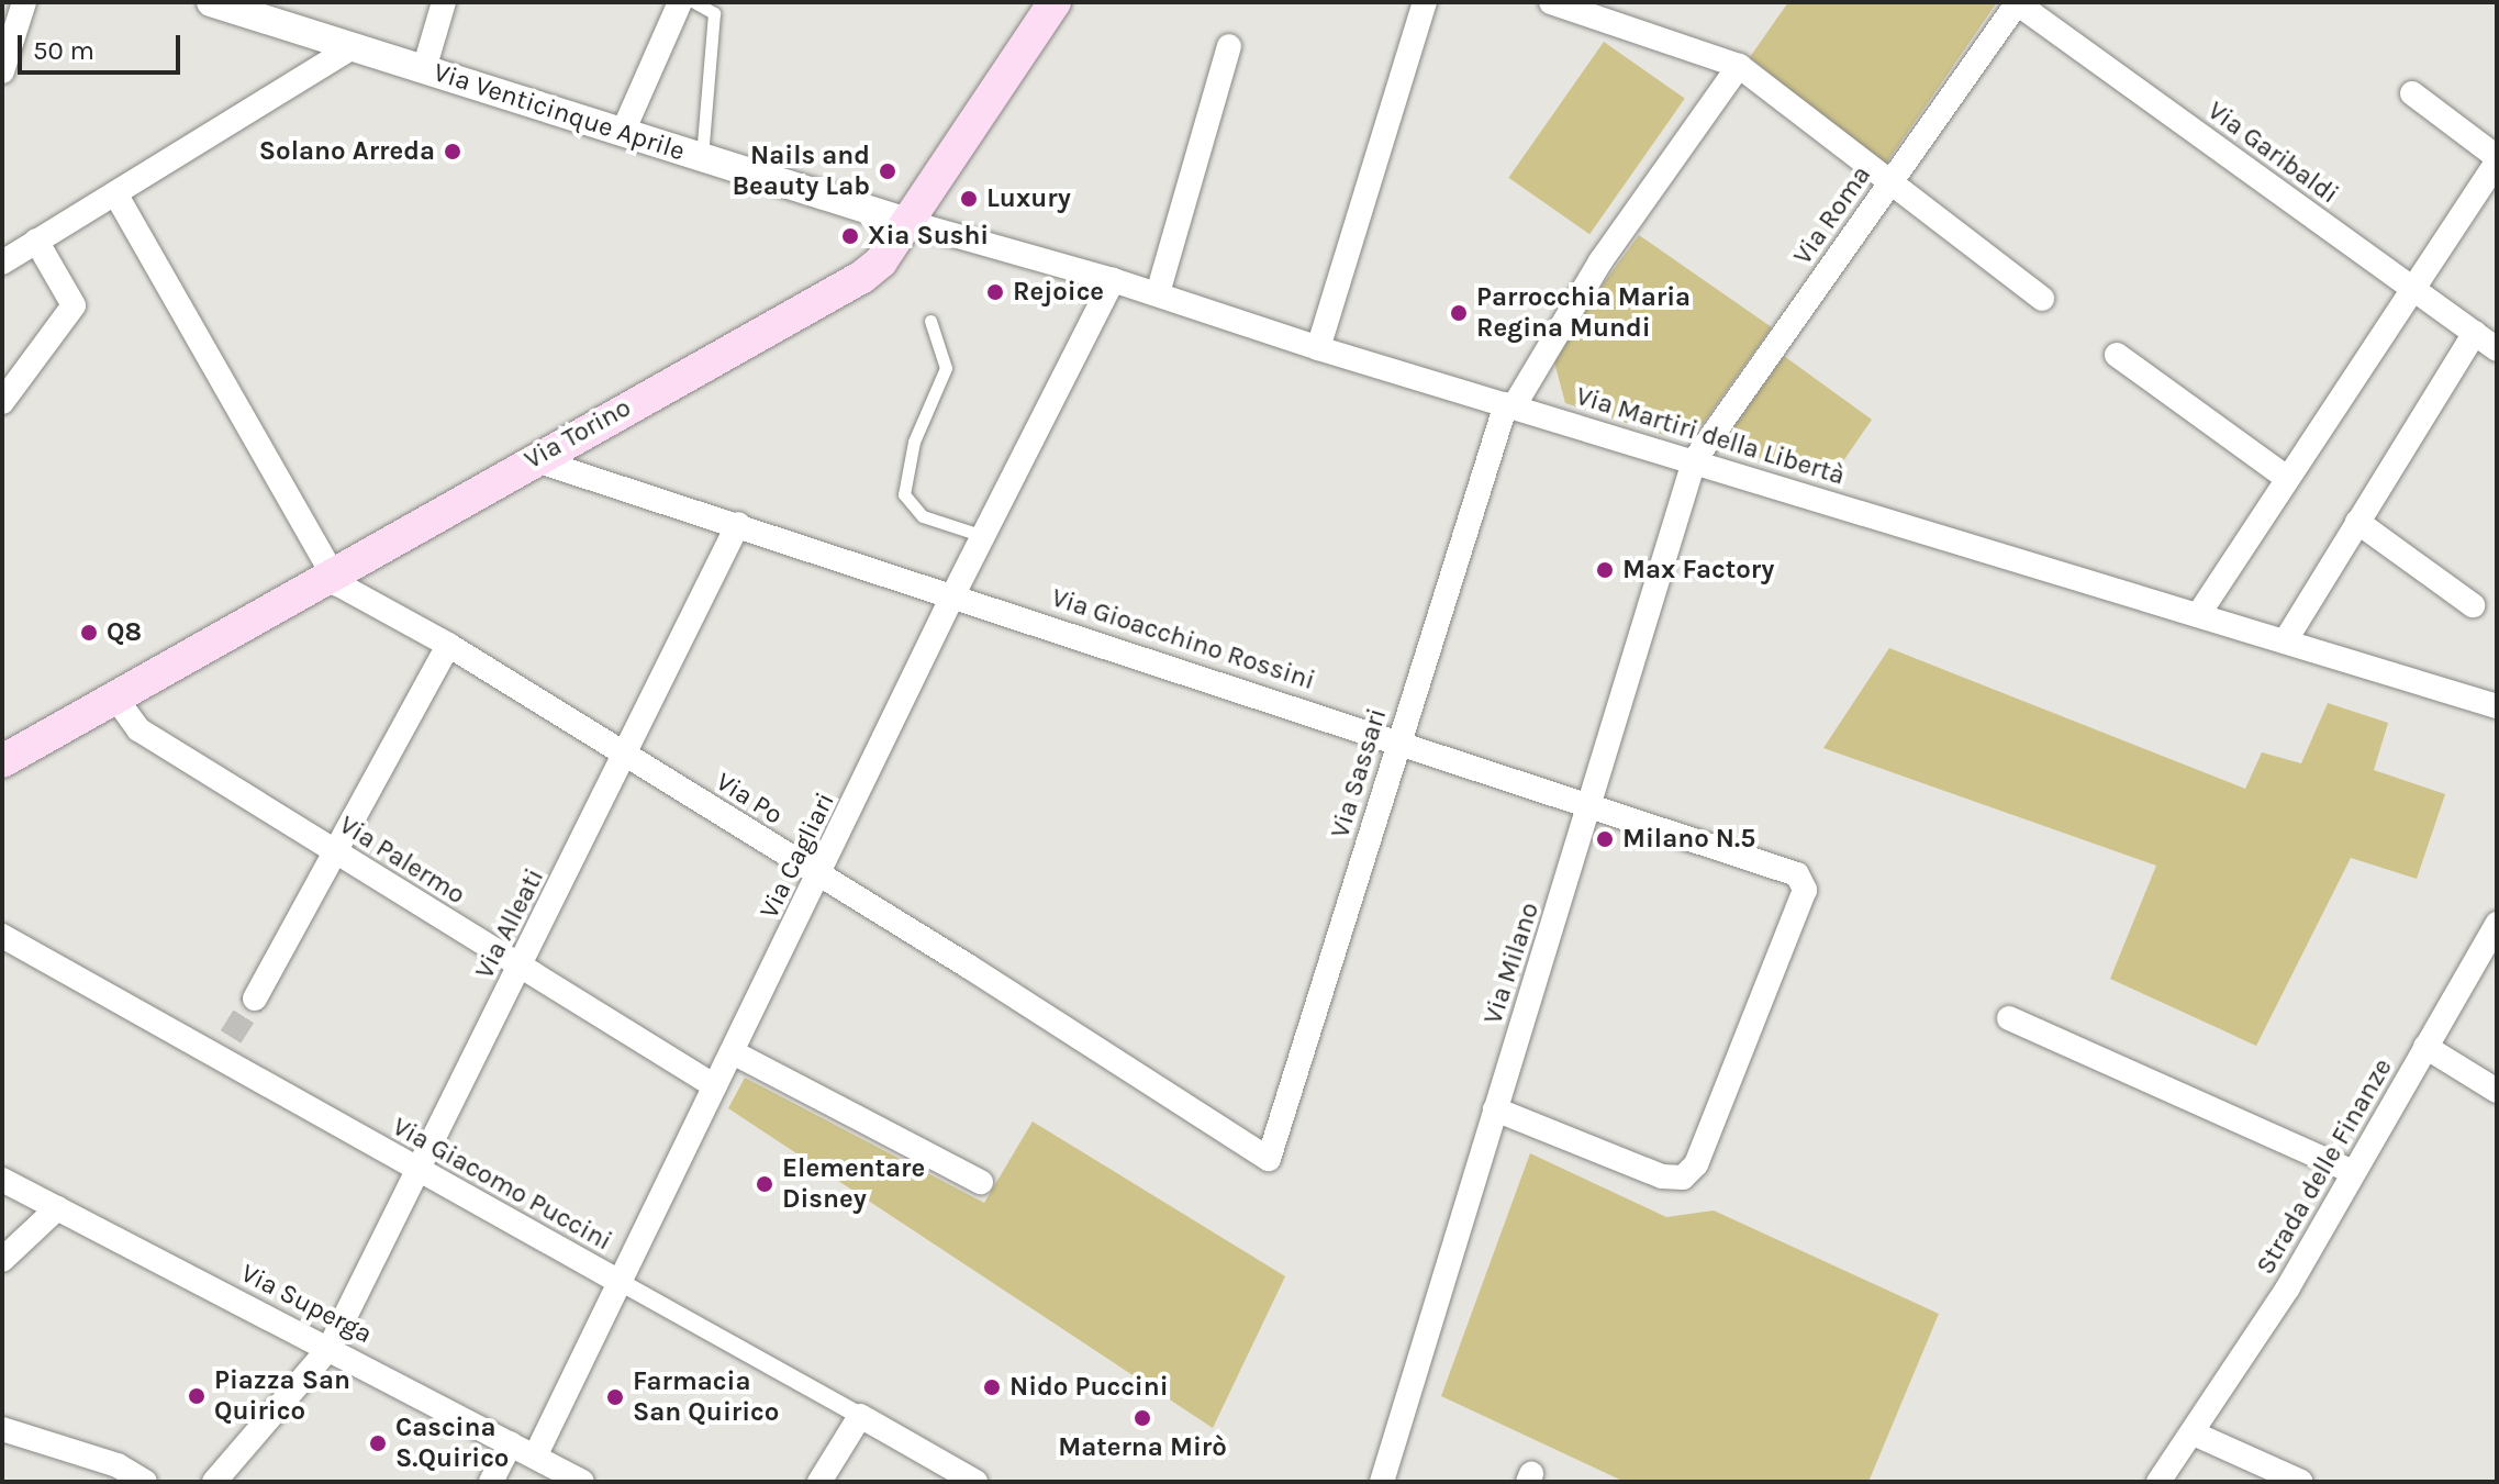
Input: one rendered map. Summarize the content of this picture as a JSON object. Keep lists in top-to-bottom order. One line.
{"streets":{"main road":["Via Torino"],"street":["Via Venticinque Aprile","Via Garibaldi","Via Roma","Via Martiri della Libertà","Via Gioacchino Rossini","Via Sassari","Via Po","Via Cagliari","Via Palermo","Via Alleati","Via Milano","Strada delle Finanze","Via Giacomo Puccini","Via Superga"]},"crossings":[["Via Venticinque Aprile","Via Torino"],["Via Venticinque Aprile","Via Martiri della Libertà"],["Via Garibaldi","Via Roma"],["Via Roma","Via Martiri della Libertà"],["Via Roma","Via Milano"],["Via Torino","Via Martiri della Libertà"],["Via Torino","Via Gioacchino Rossini"],["Via Torino","Via Po"],["Via Torino","Via Palermo"],["Via Martiri della Libertà","Via Sassari"],["Via Martiri della Libertà","Via Cagliari"],["Via Martiri della Libertà","Via Milano"],["Via Gioacchino Rossini","Via Sassari"],["Via Gioacchino Rossini","Via Cagliari"],["Via Gioacchino Rossini","Via Alleati"],["Via Gioacchino Rossini","Via Milano"],["Via Sassari","Via Po"],["Via Po","Via Cagliari"],["Via Po","Via Alleati"],["Via Cagliari","Via Palermo"],["Via Cagliari","Via Giacomo Puccini"],["Via Cagliari","Via Superga"],["Via Palermo","Via Alleati"],["Via Alleati","Via Giacomo Puccini"],["Via Alleati","Via Superga"]],"places":["Solano Arreda","Nails and Beauty Lab","Luxury","Xia Sushi","Rejoice","Parrocchia Maria Regina Mundi","Max Factory","Q8","Milano N.5","Elementare Disney","Nido Puccini","Piazza San Quirico","Farmacia San Quirico","Materna Mirò","Cascina S.Quirico"],"scale_bar":"50 m"}
